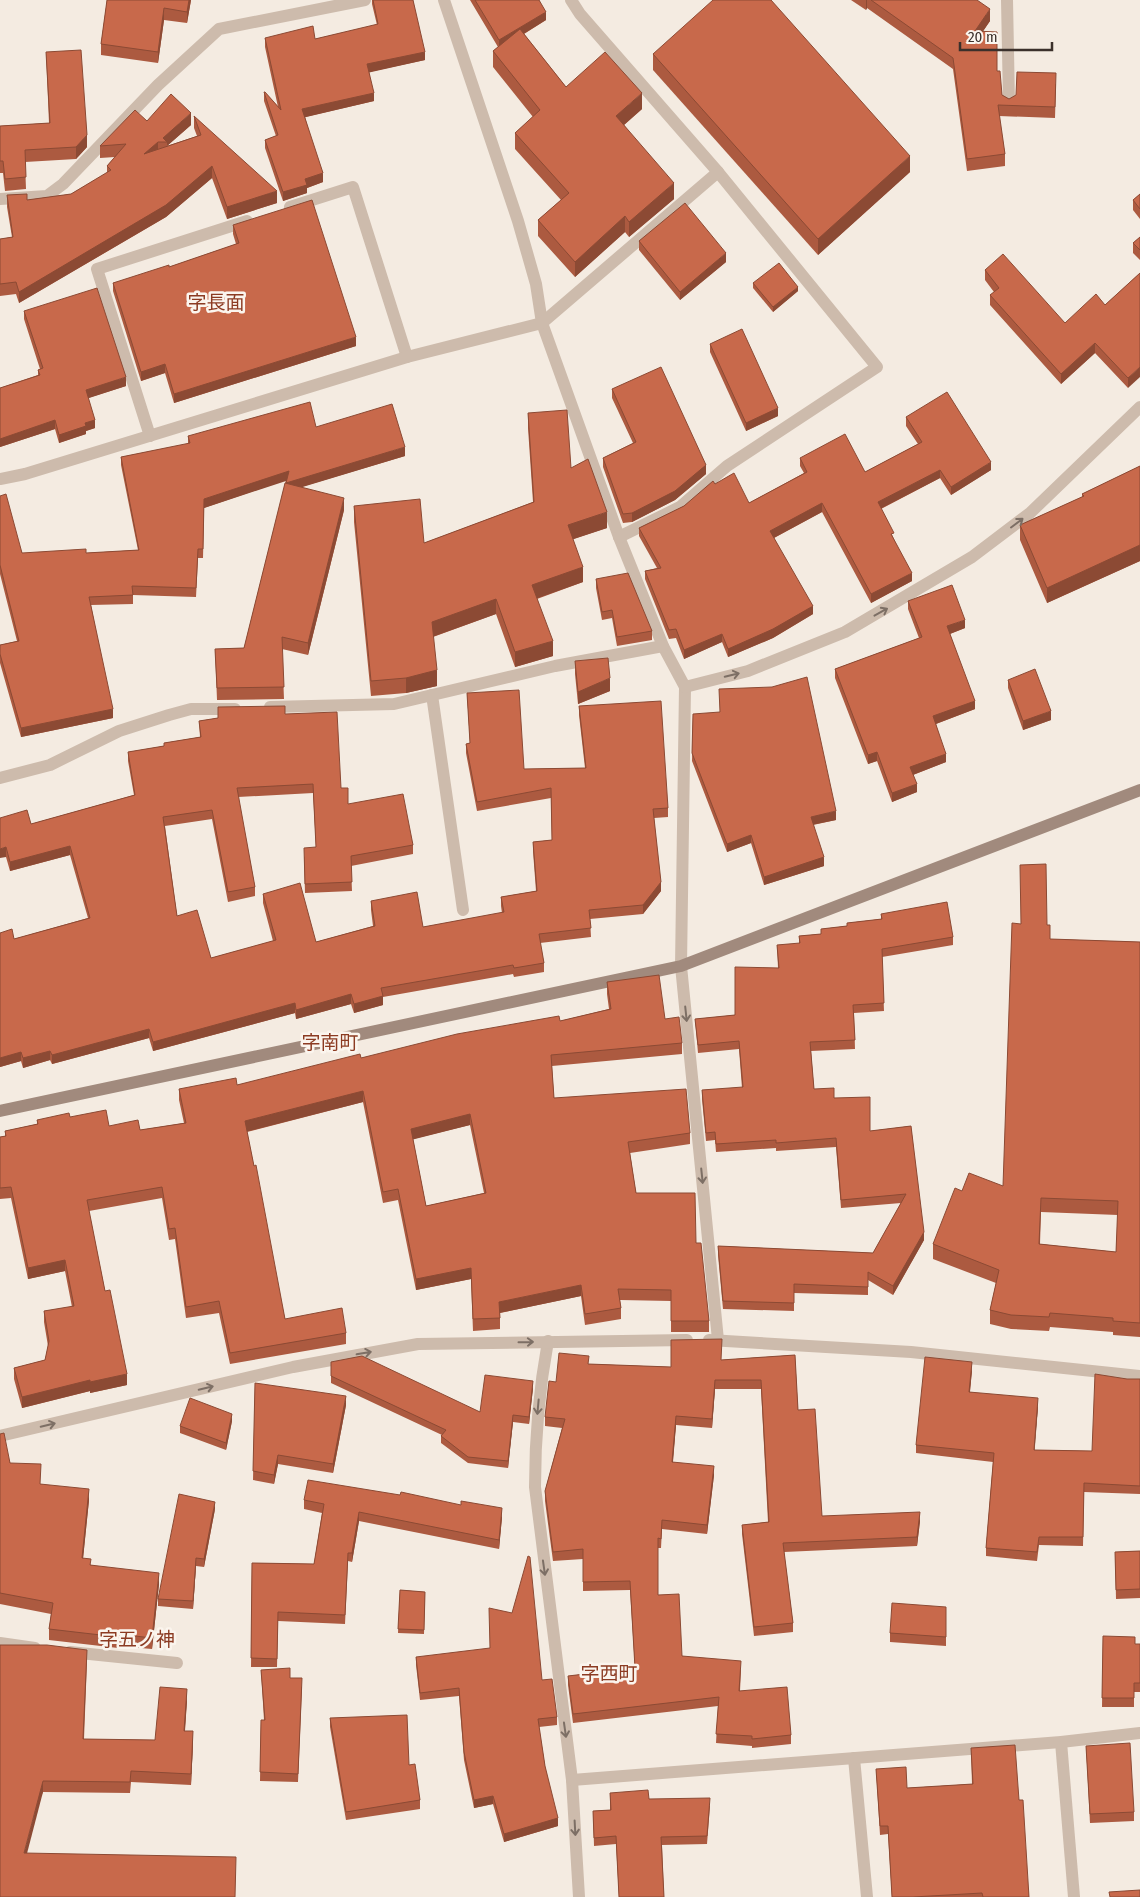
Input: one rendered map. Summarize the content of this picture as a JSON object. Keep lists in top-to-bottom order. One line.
{"districts":["字長面","字南町","字五ノ神","字西町"],"scale_bar":"20 m"}
